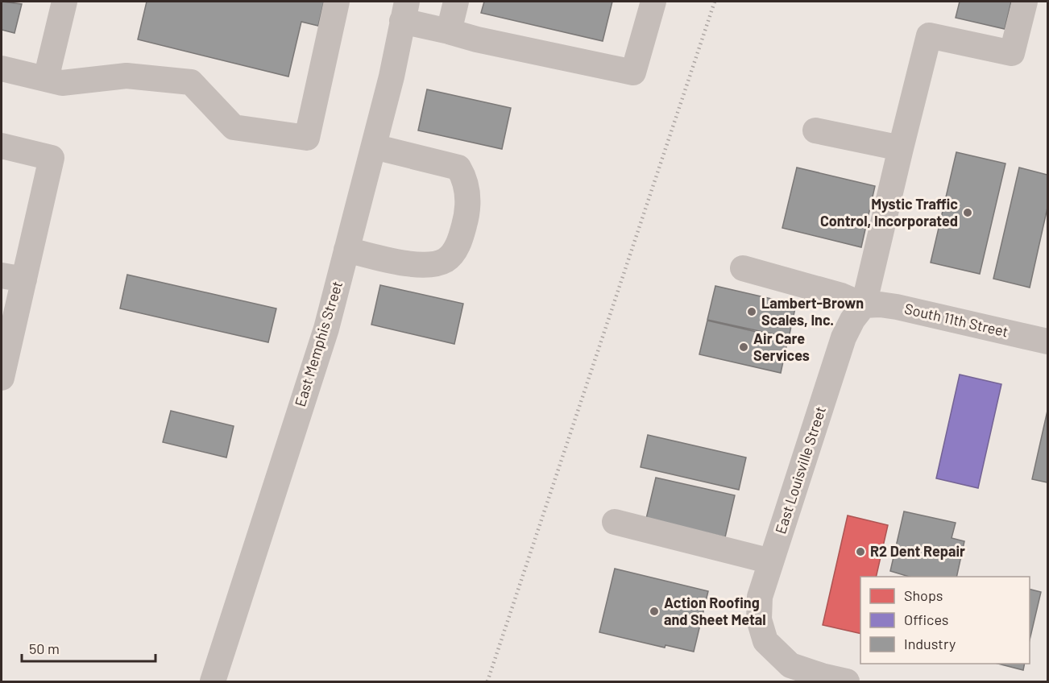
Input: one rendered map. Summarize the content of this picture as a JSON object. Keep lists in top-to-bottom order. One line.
{"streets":{"street":["South 11th Street","East Memphis Street","East Louisville Street"]},"crossings":[["South 11th Street","East Louisville Street"]],"places":["Mystic Traffic Control, Incorporated","Lambert-Brown Scales, Inc.","Air Care Services","R2 Dent Repair","Action Roofing and Sheet Metal"],"legend":["Shops","Offices","Industry"],"scale_bar":"50 m"}
